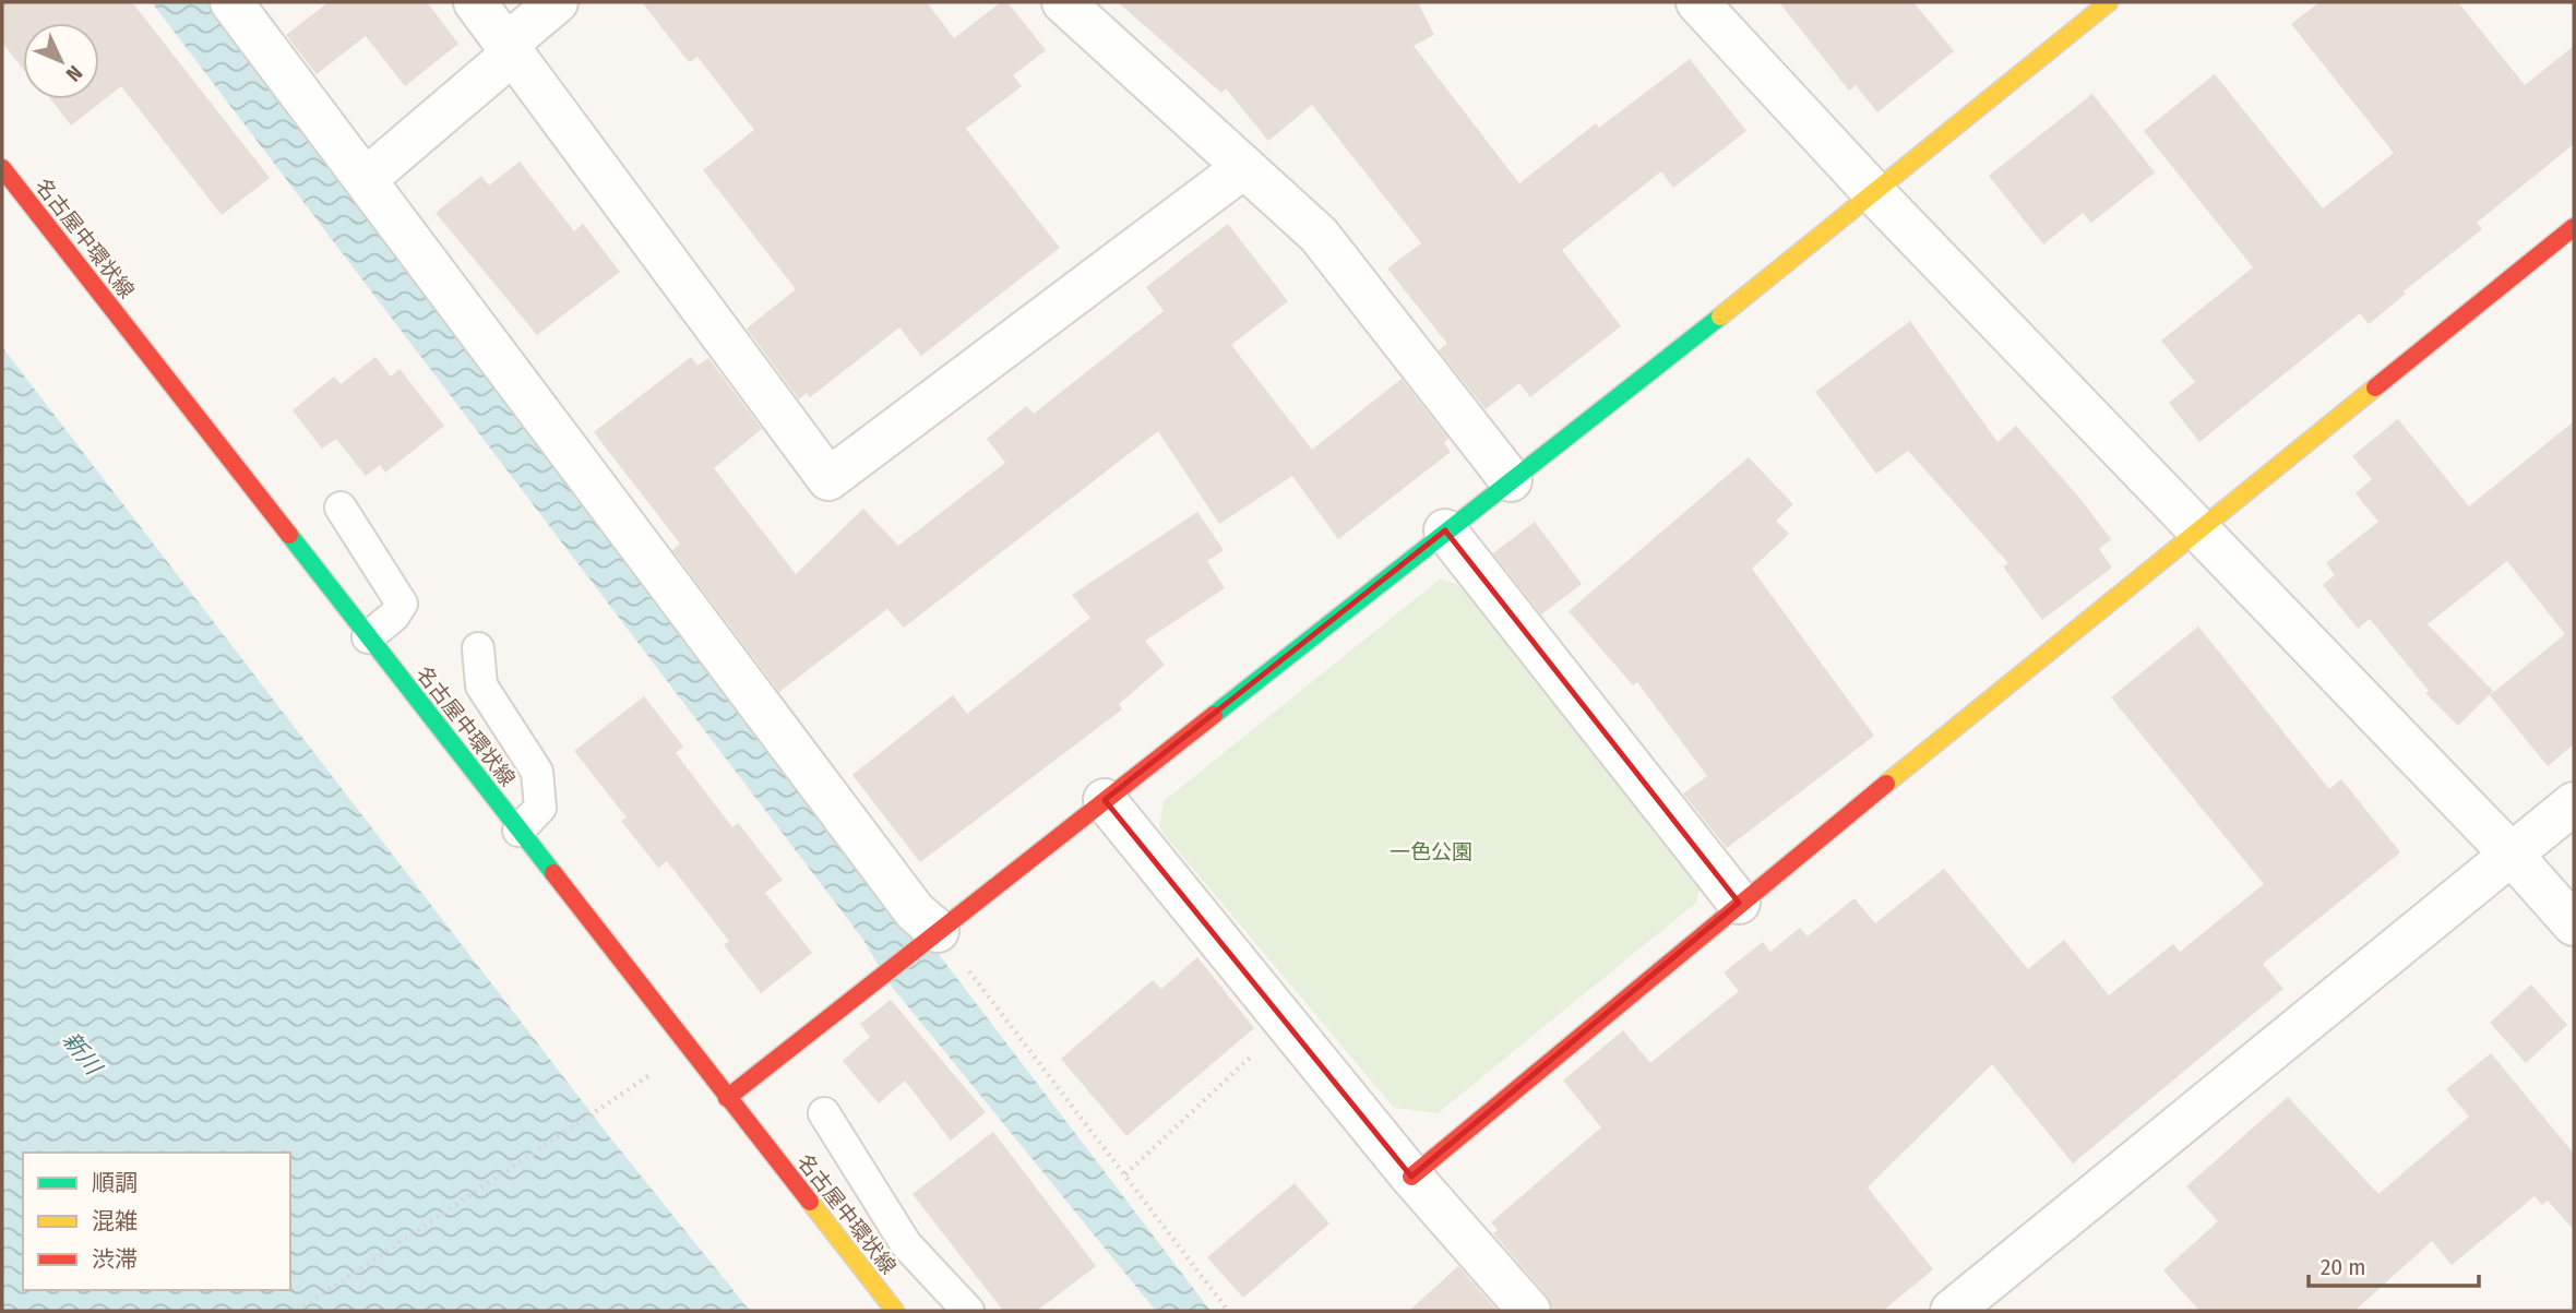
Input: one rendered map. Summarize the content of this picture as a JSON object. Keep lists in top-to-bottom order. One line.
{"streets":{"street":["名古屋中環状線"]},"water":["新川"],"parks":["一色公園"],"legend":["順調","混雑","渋滞"],"scale_bar":"20 m","north":"bottom right"}
